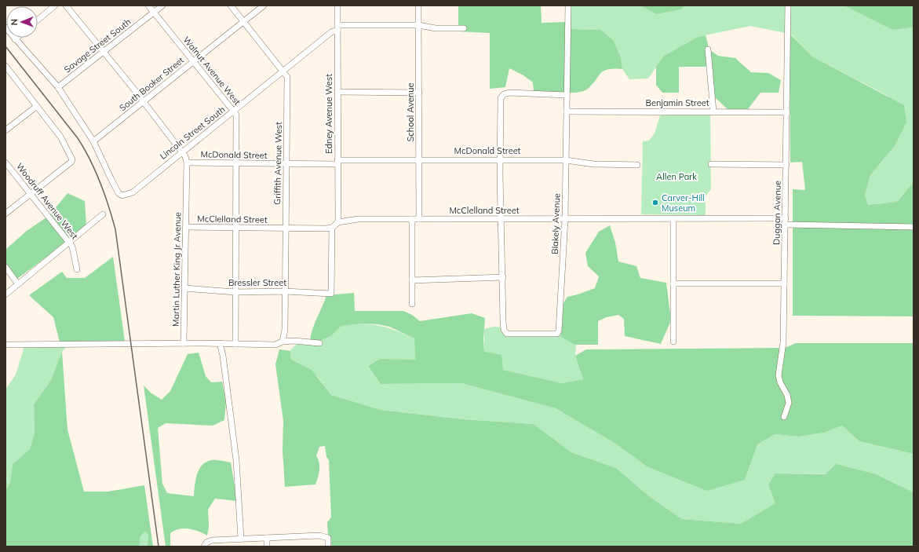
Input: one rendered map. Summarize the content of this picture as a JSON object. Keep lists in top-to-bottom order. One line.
{"streets":{"street":["Savage Street South","Walnut Avenue West","South Booker Street","Benjamin Street","School Avenue","Edney Avenue West","Lincoln Street South","McDonald Street","Griffith Avenue West","Woodruff Avenue West","McClelland Street","Duggan Avenue","Blakely Avenue","Martin Luther King Jr Avenue","Bressler Street"]},"crossings":[["Savage Street South","Walnut Avenue West"],["Savage Street South","Martin Luther King Jr Avenue"],["Walnut Avenue West","South Booker Street"],["Walnut Avenue West","Lincoln Street South"],["Walnut Avenue West","McDonald Street"],["Walnut Avenue West","McClelland Street"],["Walnut Avenue West","Bressler Street"],["South Booker Street","Lincoln Street South"],["South Booker Street","Griffith Avenue West"],["South Booker Street","Martin Luther King Jr Avenue"],["Benjamin Street","Duggan Avenue"],["Benjamin Street","Blakely Avenue"],["School Avenue","McDonald Street"],["School Avenue","McClelland Street"],["Edney Avenue West","Lincoln Street South"],["Edney Avenue West","McDonald Street"],["Edney Avenue West","McClelland Street"],["Lincoln Street South","Griffith Avenue West"],["Lincoln Street South","Martin Luther King Jr Avenue"],["McDonald Street","Griffith Avenue West"],["McDonald Street","Blakely Avenue"],["McDonald Street","Martin Luther King Jr Avenue"],["Griffith Avenue West","McClelland Street"],["Griffith Avenue West","Bressler Street"],["McClelland Street","Duggan Avenue"],["McClelland Street","Blakely Avenue"],["McClelland Street","Martin Luther King Jr Avenue"],["McClelland Street","Bressler Street"],["Martin Luther King Jr Avenue","Bressler Street"]],"parks":["Allen Park"],"places":["Carver-Hill Museum"],"north":"left"}
